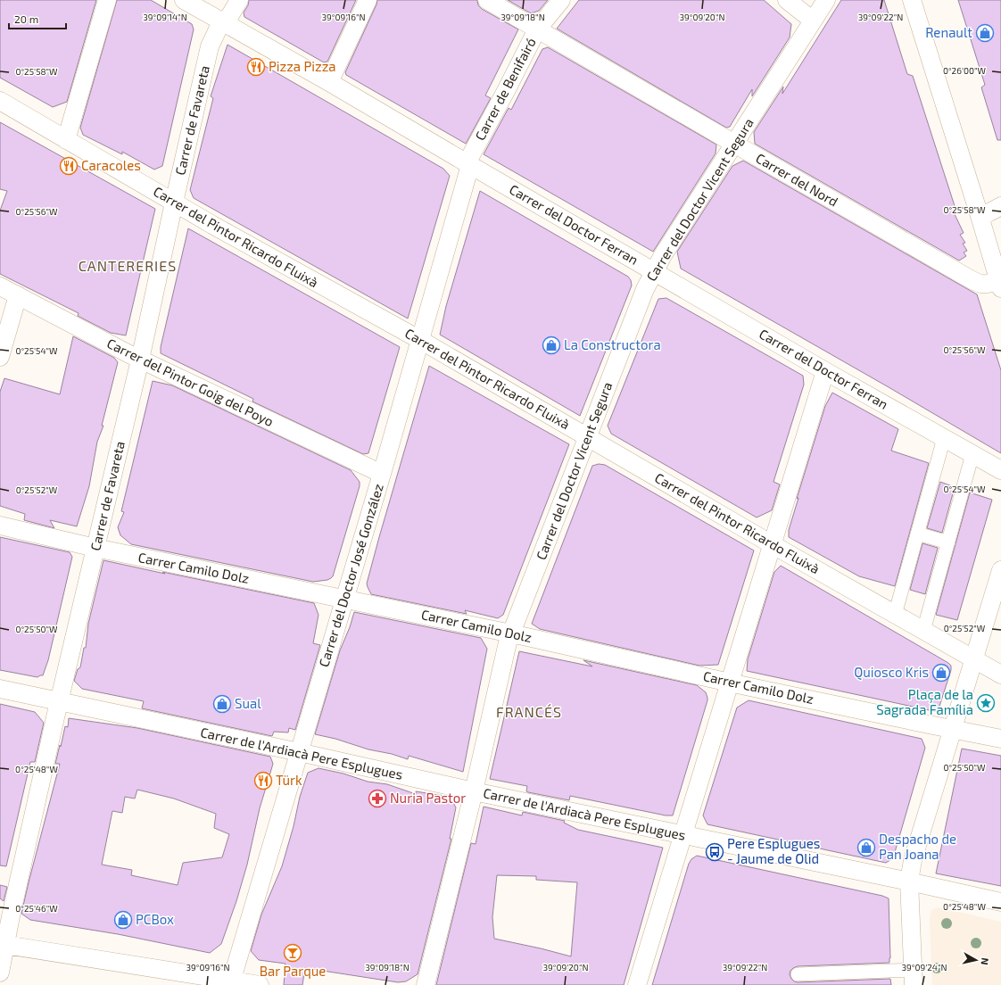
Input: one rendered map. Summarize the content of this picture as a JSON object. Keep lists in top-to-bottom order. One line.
{"streets":{"street":["Carrer de Benifairó","Carrer de Favareta","Carrer del Nord","Carrer del Doctor Vicent Segura","Carrer del Doctor Ferran","Carrer del Pintor Ricardo Fluixà","Carrer del Pintor Goig del Poyo","Carrer Camilo Dolz","Carrer del Doctor José González","Carrer de l'Ardiacà Pere Esplugues"]},"crossings":[["Carrer de Benifairó","Carrer del Nord"],["Carrer de Benifairó","Carrer del Doctor Ferran"],["Carrer de Benifairó","Carrer del Doctor José González"],["Carrer de Favareta","Carrer del Doctor Ferran"],["Carrer de Favareta","Carrer del Pintor Ricardo Fluixà"],["Carrer de Favareta","Carrer del Pintor Goig del Poyo"],["Carrer de Favareta","Carrer Camilo Dolz"],["Carrer de Favareta","Carrer de l'Ardiacà Pere Esplugues"],["Carrer del Nord","Carrer del Doctor Vicent Segura"],["Carrer del Doctor Vicent Segura","Carrer del Doctor Ferran"],["Carrer del Doctor Vicent Segura","Carrer del Pintor Ricardo Fluixà"],["Carrer del Doctor Vicent Segura","Carrer Camilo Dolz"],["Carrer del Doctor Vicent Segura","Carrer de l'Ardiacà Pere Esplugues"],["Carrer del Doctor Ferran","Carrer del Doctor José González"],["Carrer del Pintor Ricardo Fluixà","Carrer del Doctor José González"],["Carrer del Pintor Goig del Poyo","Carrer del Doctor José González"],["Carrer Camilo Dolz","Carrer del Doctor José González"],["Carrer del Doctor José González","Carrer de l'Ardiacà Pere Esplugues"]],"districts":["CANTERERIES","FRANCÉS"],"places":{"shop":["Renault","La Constructora","Quiosco Kris","Sual","Despacho de Pan Joana","PCBox"],"restaurant":["Pizza Pizza","Caracoles","Türk"],"place":["Plaça de la Sagrada Família"],"pharmacy":["Nuria Pastor"],"bus stop":["Pere Esplugues - Jaume de Olid"],"bar":["Bar Parque"]},"scale_bar":"20 m","north":"right","coordinates":["39°09'14\"N","39°09'16\"N","39°09'18\"N","39°09'20\"N","39°09'22\"N","0°26'00\"W","0°25'58\"W","0°25'56\"W","0°25'54\"W","0°25'52\"W","0°25'50\"W","0°25'48\"W","0°25'46\"W","39°09'24\"N"]}
